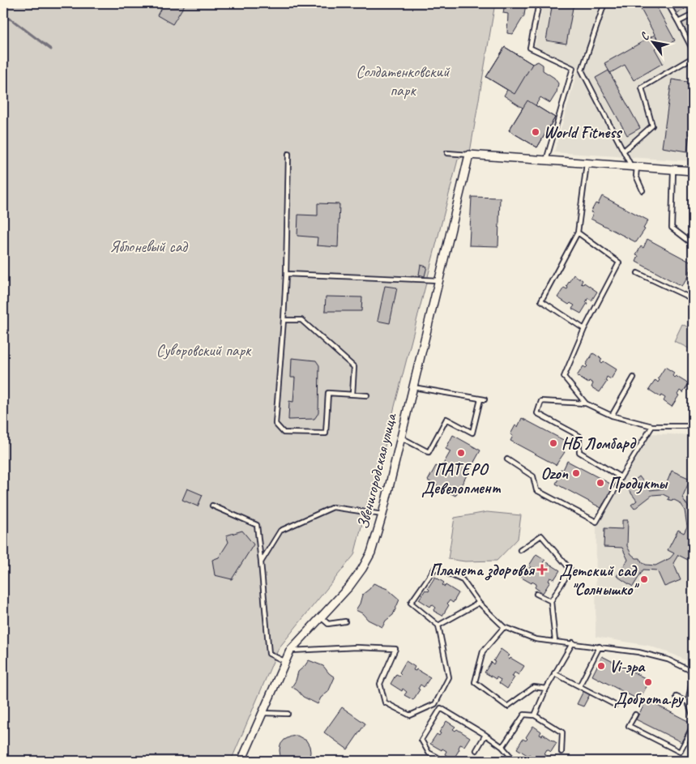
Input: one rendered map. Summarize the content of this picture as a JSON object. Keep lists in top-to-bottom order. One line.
{"streets":{"street":["Звенигородская улица"]},"parks":["Солдатенковский парк","Яблоневый сад","Суворовский парк"],"places":{"other":["World Fitness","НБ Ломбард","ПАТЕРО Девелопмент","Ozon","Продукты","Детский сад \"Солнышко\"","Vi-эра","Доброта.ру"],"health":["Планета здоровья"]},"north":"top left"}
